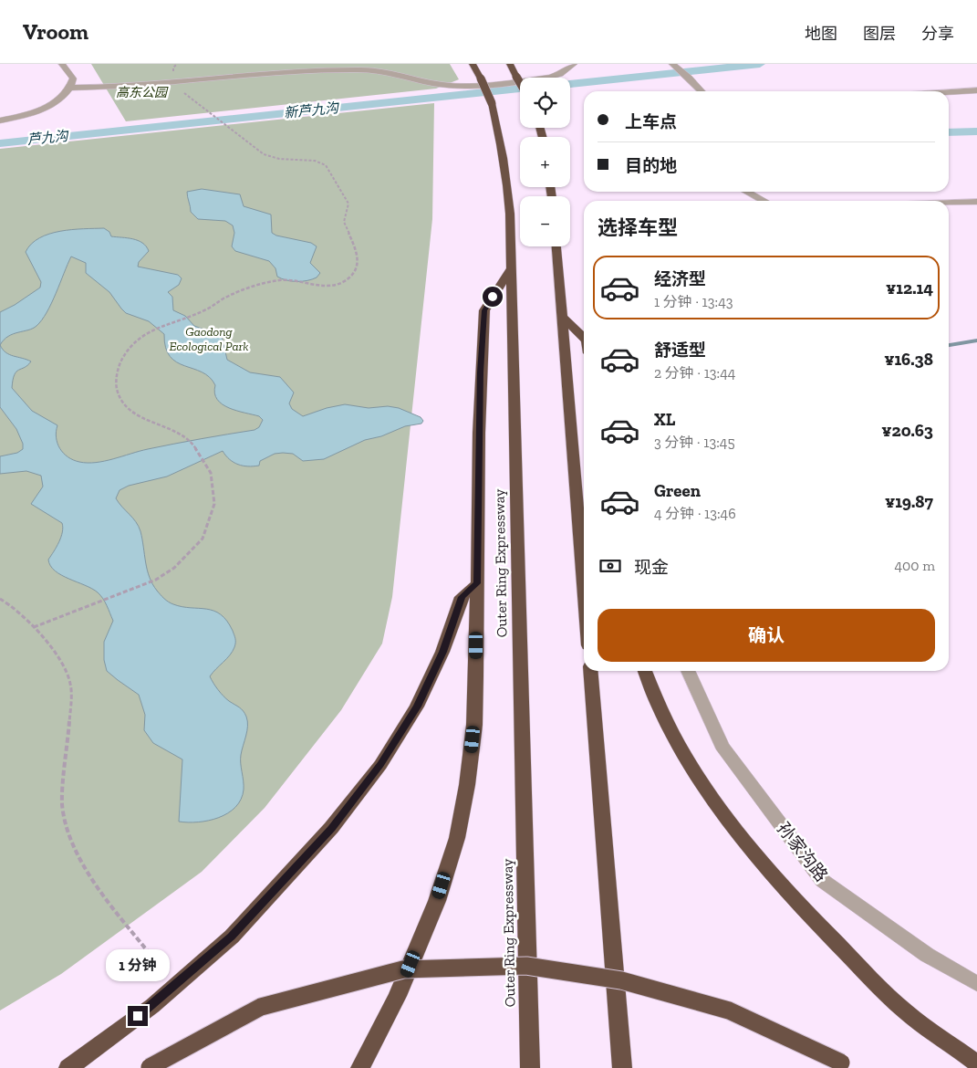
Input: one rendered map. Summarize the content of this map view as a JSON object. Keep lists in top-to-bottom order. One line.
{"streets":{"highway":["Outer Ring Expressway"],"street":["孙家沟路"]},"water":["新芦九沟","芦九沟"],"parks":["高东公园","Gaodong Ecological Park"],"page":{"header":"Vroom","nav":["地图","图层","分享"],"map_buttons":["+","−"],"banner":["上车点","目的地"],"heading":"选择车型","list":[{"name":"经济型","note":"1 分钟 · 13:43","value":"¥12.14"},{"name":"舒适型","note":"2 分钟 · 13:44","value":"¥16.38"},{"name":"XL","note":"3 分钟 · 13:45","value":"¥20.63"},{"name":"Green","note":"4 分钟 · 13:46","value":"¥19.87"}],"pay":["现金","400 m"],"buttons":"确认","bubble":"1 分钟"}}
